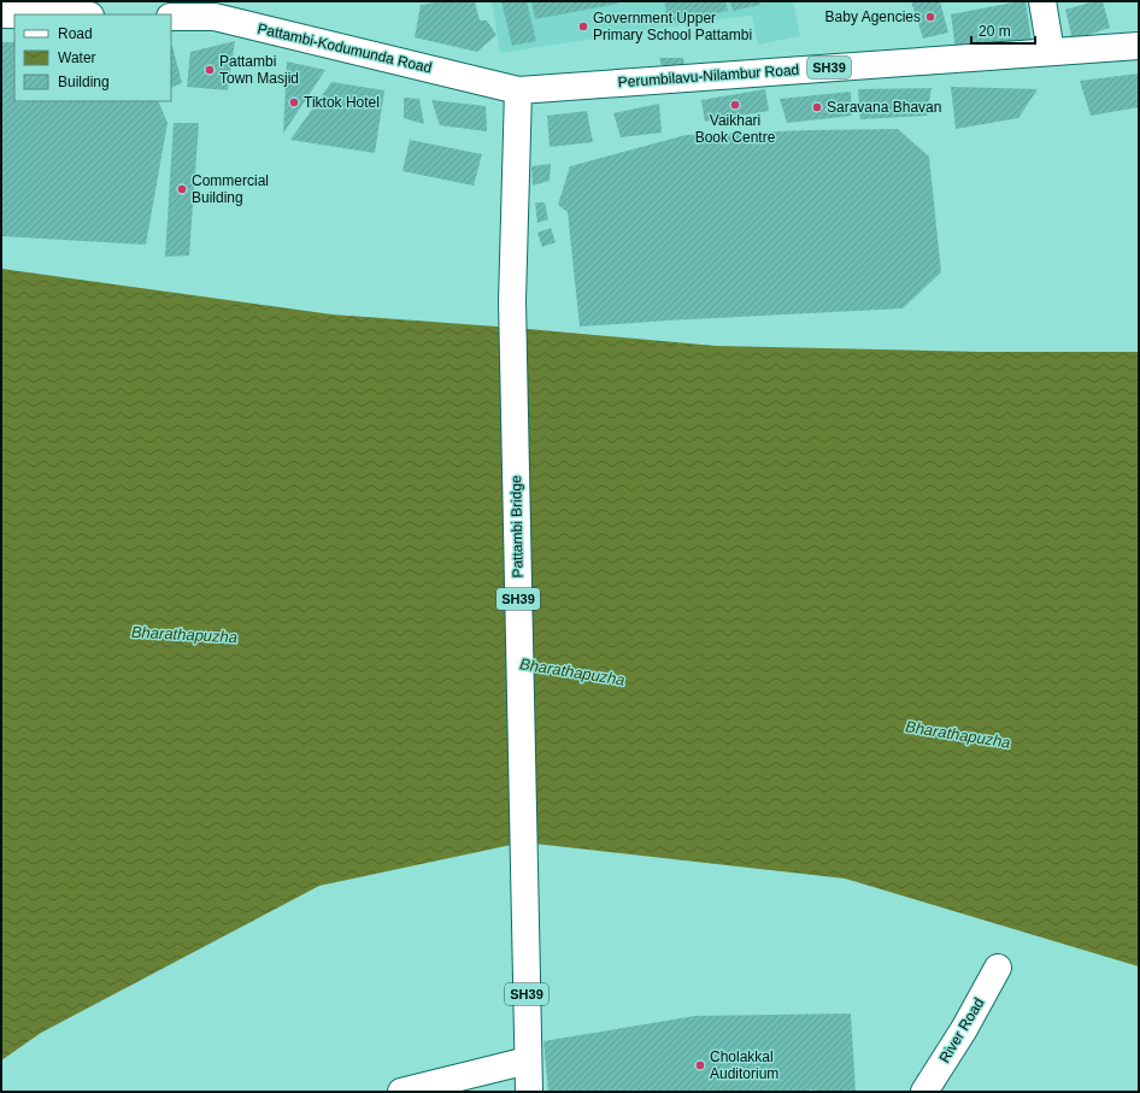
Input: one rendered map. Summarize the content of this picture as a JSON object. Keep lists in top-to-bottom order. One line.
{"streets":{"main road":["Pattambi-Kodumunda Road","SH39","Perumbilavu-Nilambur Road","Pattambi Bridge","River Road"]},"crossings":[["Pattambi-Kodumunda Road","Perumbilavu-Nilambur Road"],["Pattambi-Kodumunda Road","Pattambi Bridge"],["SH39","Pattambi Bridge"],["Perumbilavu-Nilambur Road","Pattambi Bridge"]],"water":["Bharathapuzha"],"places":["Baby Agencies","Government Upper Primary School Pattambi","Pattambi Town Masjid","Tiktok Hotel","Vaikhari Book Centre","Saravana Bhavan","Commercial Building","Cholakkal Auditorium"],"legend":["Road","Water","Building"],"scale_bar":"20 m"}
